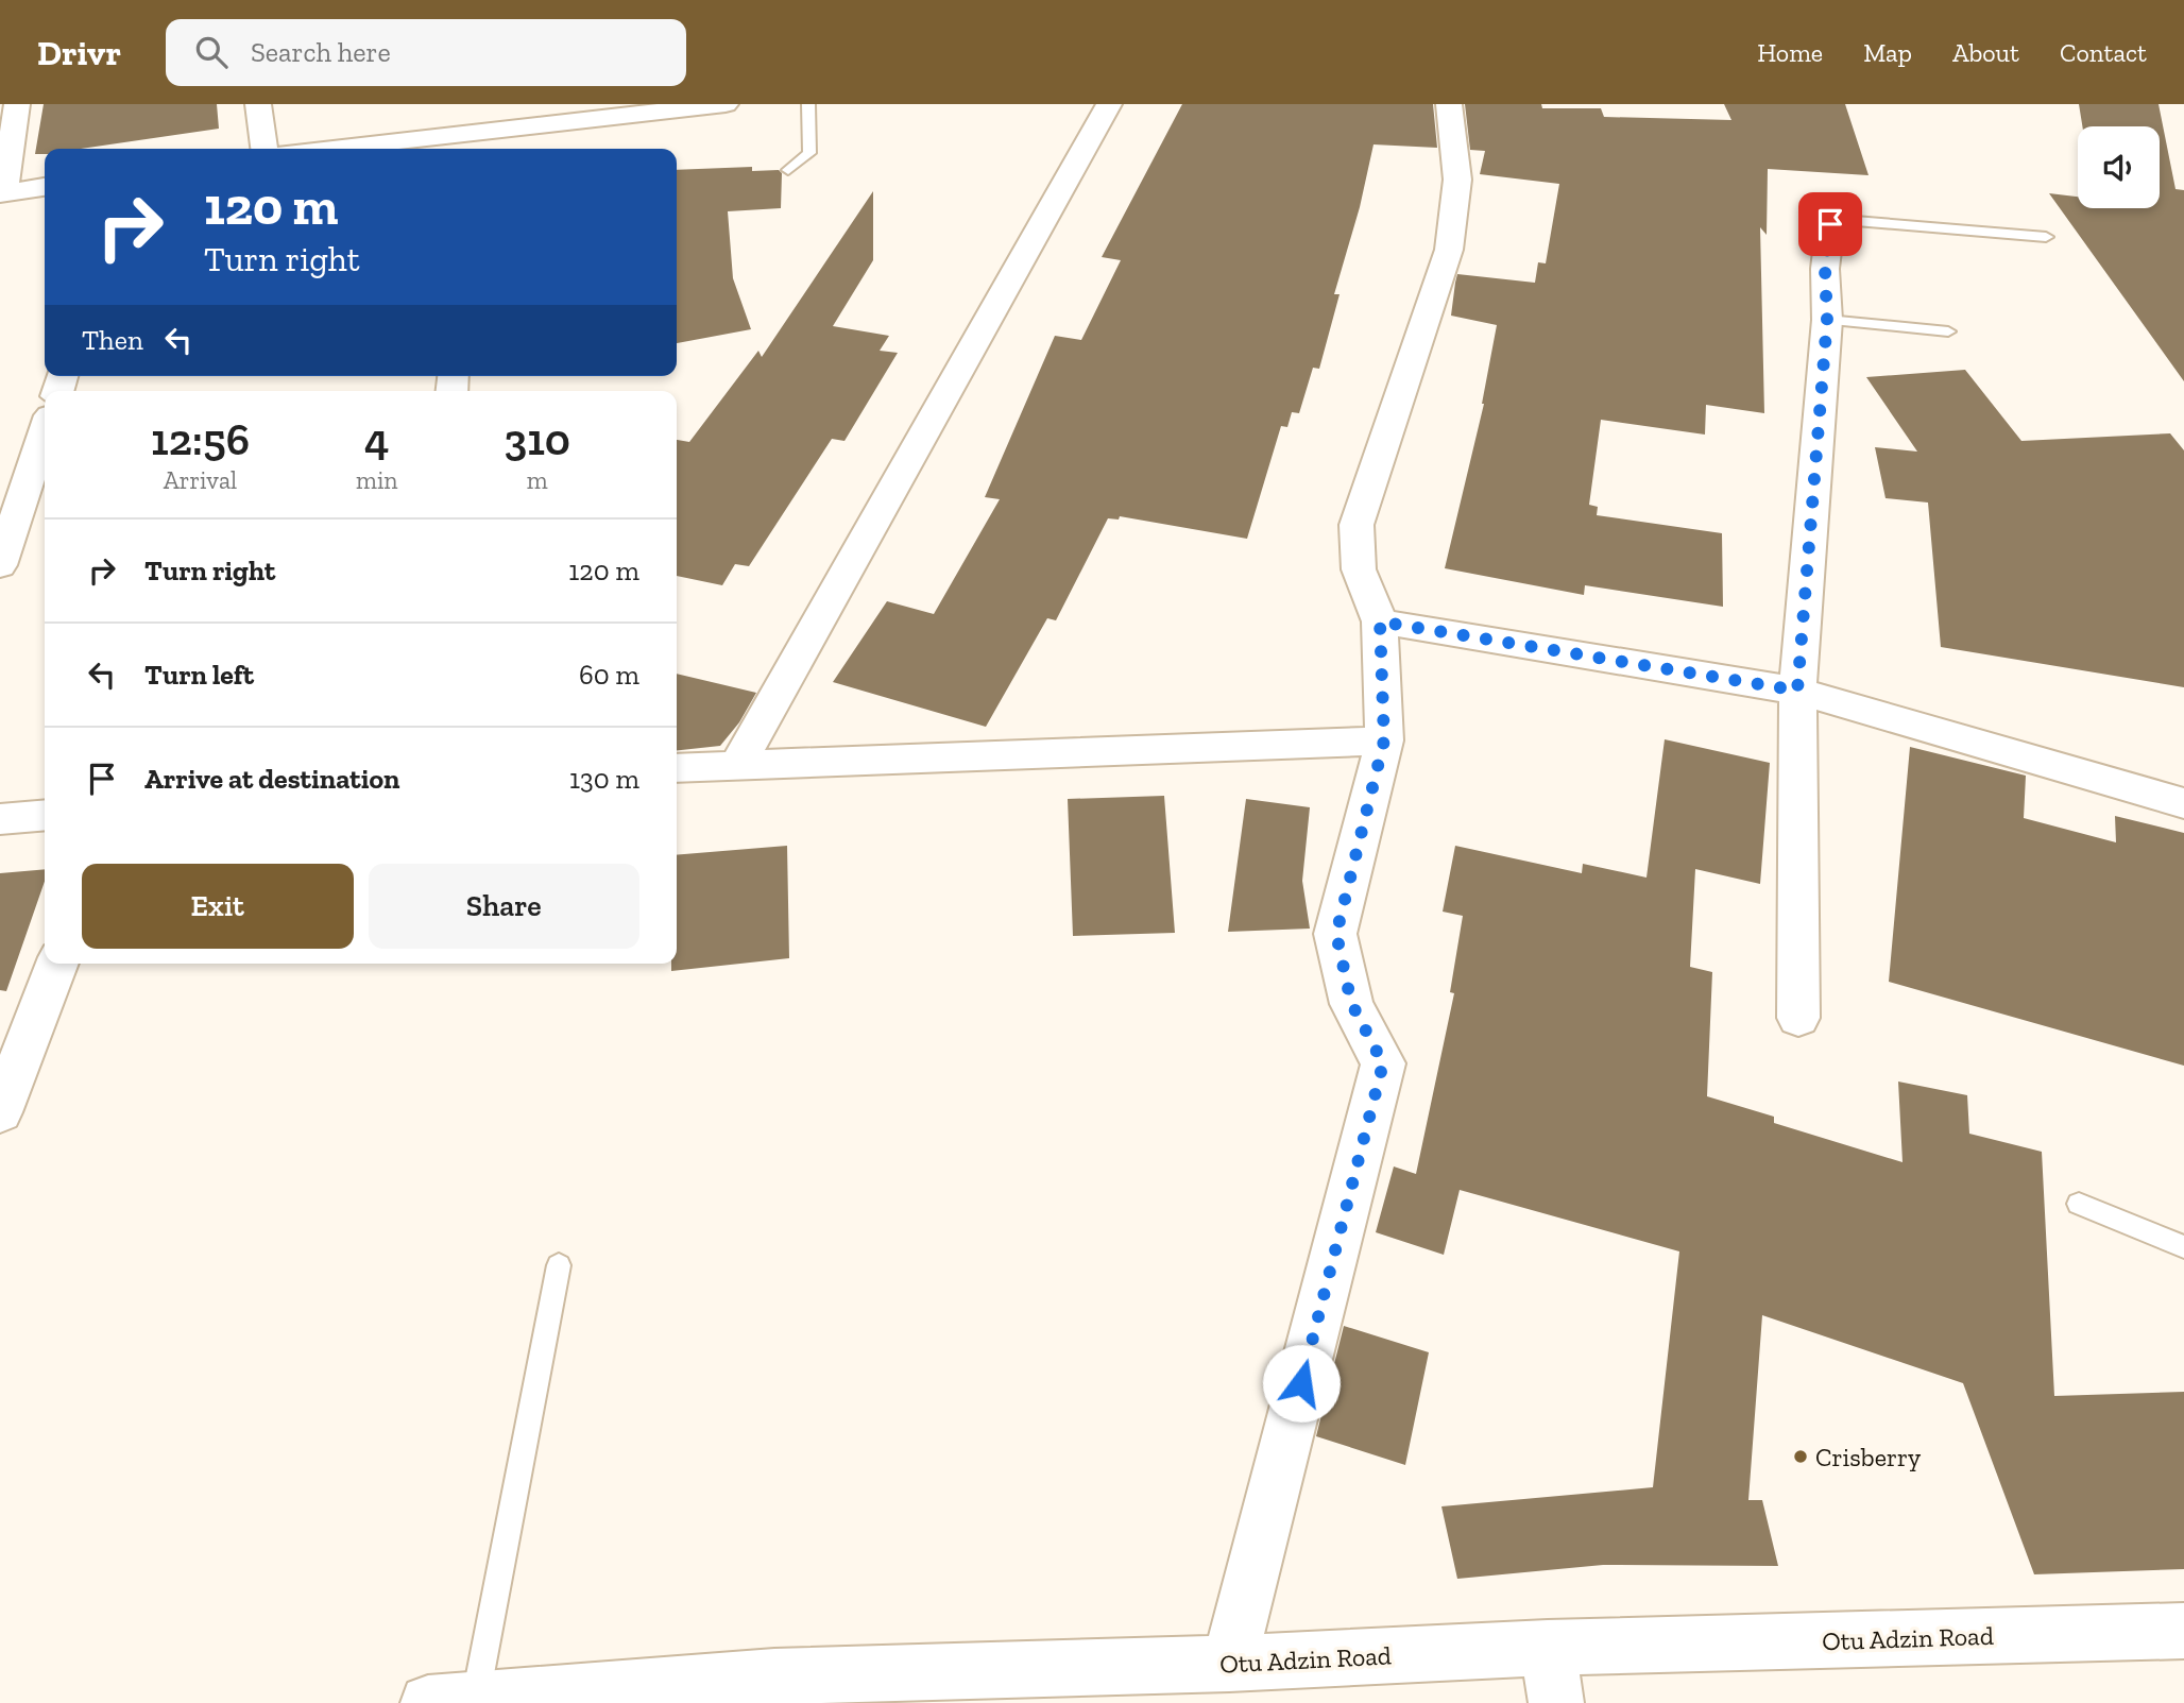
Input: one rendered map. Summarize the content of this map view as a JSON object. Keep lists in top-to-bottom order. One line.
{"streets":{"street":["Otu Adzin Road"]},"places":["Crisberry"],"page":{"header":"Drivr","search":"Search here","nav":["Home","Map","About","Contact"],"turn":["120 m","Turn right"],"then":"Then","eta":["12:56","Arrival","4","min","310","m"],"list":[{"name":"Turn right","value":"120 m"},{"name":"Turn left","value":"60 m"},{"name":"Arrive at destination","value":"130 m"}],"buttons":["Exit","Share"]}}
